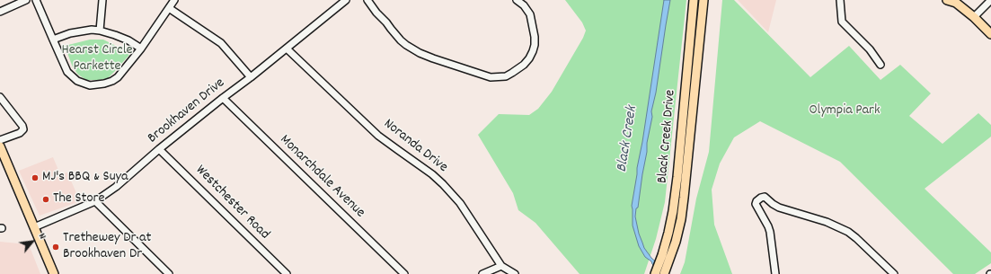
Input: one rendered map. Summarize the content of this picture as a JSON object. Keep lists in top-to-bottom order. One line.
{"streets":{"main road":["Black Creek Drive"],"street":["Brookhaven Drive","Noranda Drive","Monarchdale Avenue","Westchester Road"]},"crossings":[["Brookhaven Drive","Noranda Drive"],["Brookhaven Drive","Monarchdale Avenue"],["Brookhaven Drive","Westchester Road"]],"water":["Black Creek"],"parks":["Hearst Circle Parkette","Olympia Park"],"places":["MJ's BBQ & Suya","The Store","Trethewey Dr at Brookhaven Dr"],"north":"top right"}
